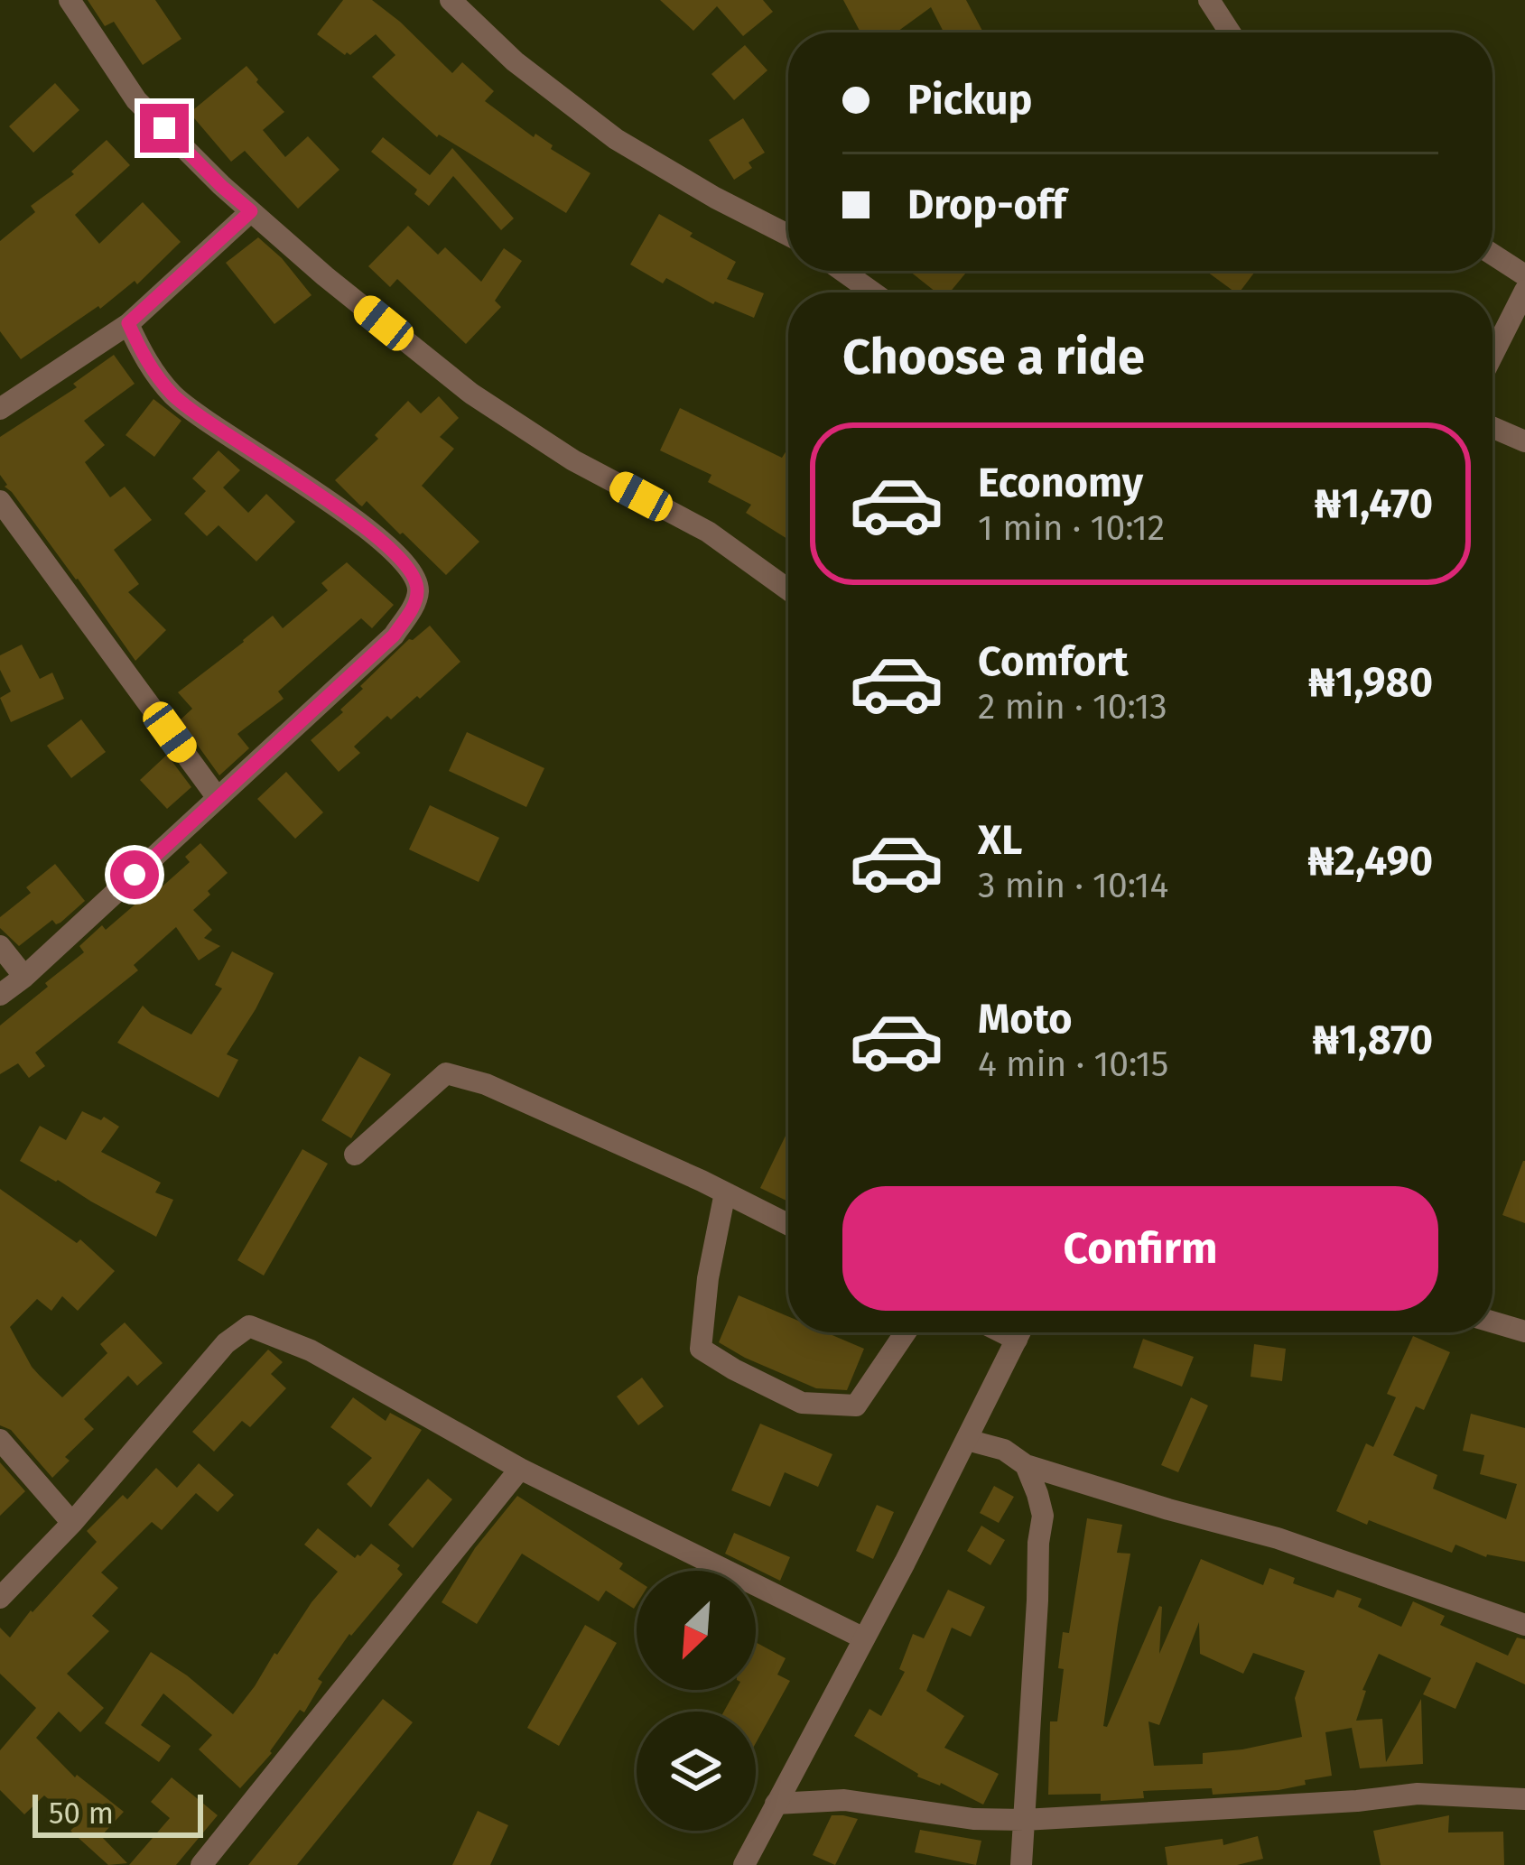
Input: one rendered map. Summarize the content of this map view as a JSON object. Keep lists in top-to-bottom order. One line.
{"scale_bar":"50 m","north":"bottom left","page":{"banner":["Pickup","Drop-off"],"heading":"Choose a ride","list":[{"name":"Economy","note":"1 min · 10:12","value":"₦1,470"},{"name":"Comfort","note":"2 min · 10:13","value":"₦1,980"},{"name":"XL","note":"3 min · 10:14","value":"₦2,490"},{"name":"Moto","note":"4 min · 10:15","value":"₦1,870"}],"buttons":"Confirm","scale":"50 m"}}
